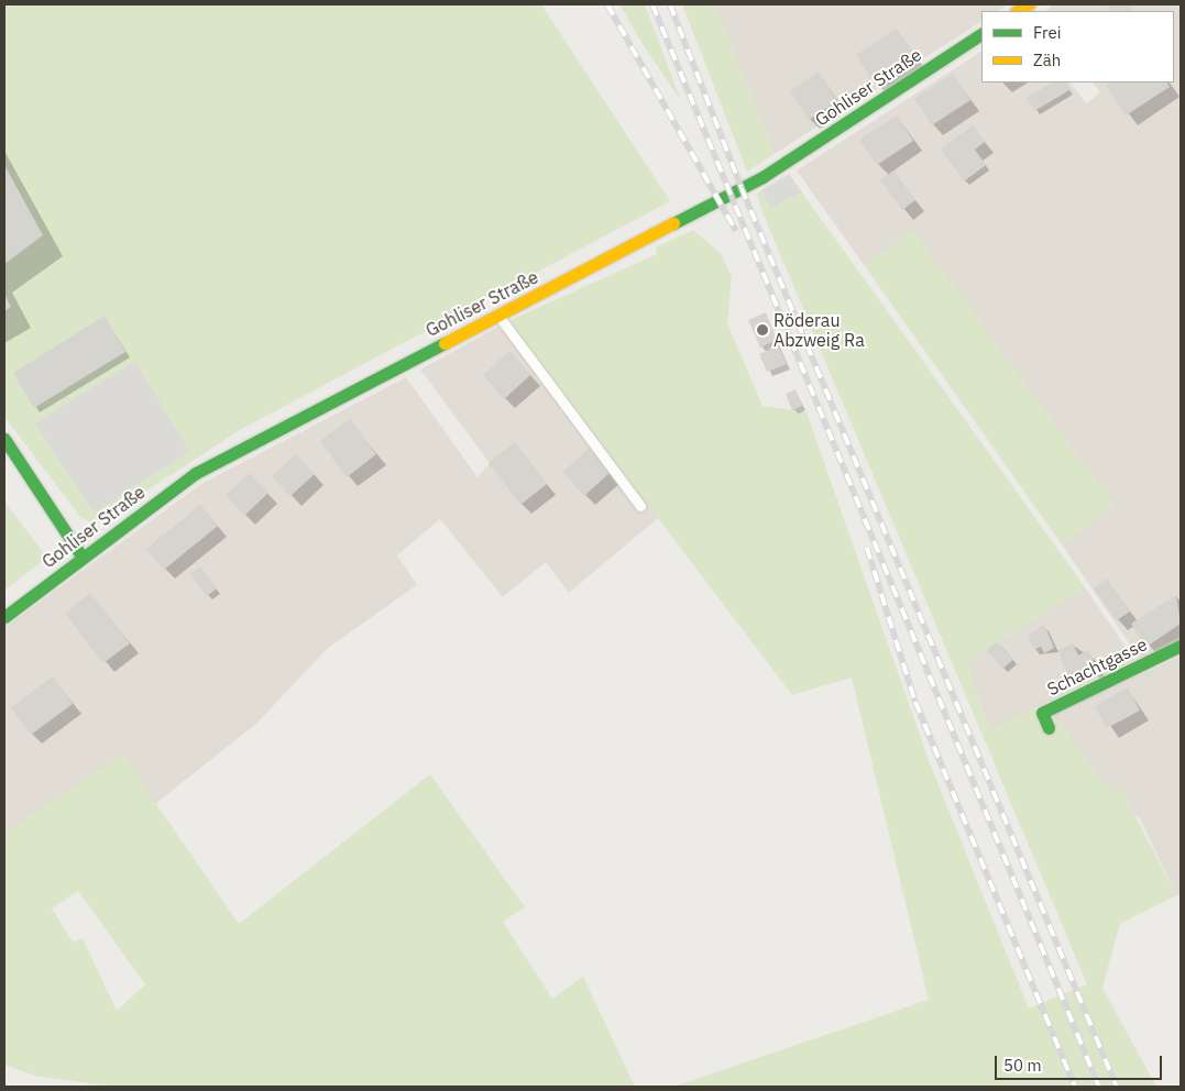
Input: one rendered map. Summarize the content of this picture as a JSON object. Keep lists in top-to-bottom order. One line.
{"streets":{"street":["Gohliser Straße","Schachtgasse"]},"places":["Röderau Abzweig Ra"],"legend":["Frei","Zäh"],"scale_bar":"50 m"}
